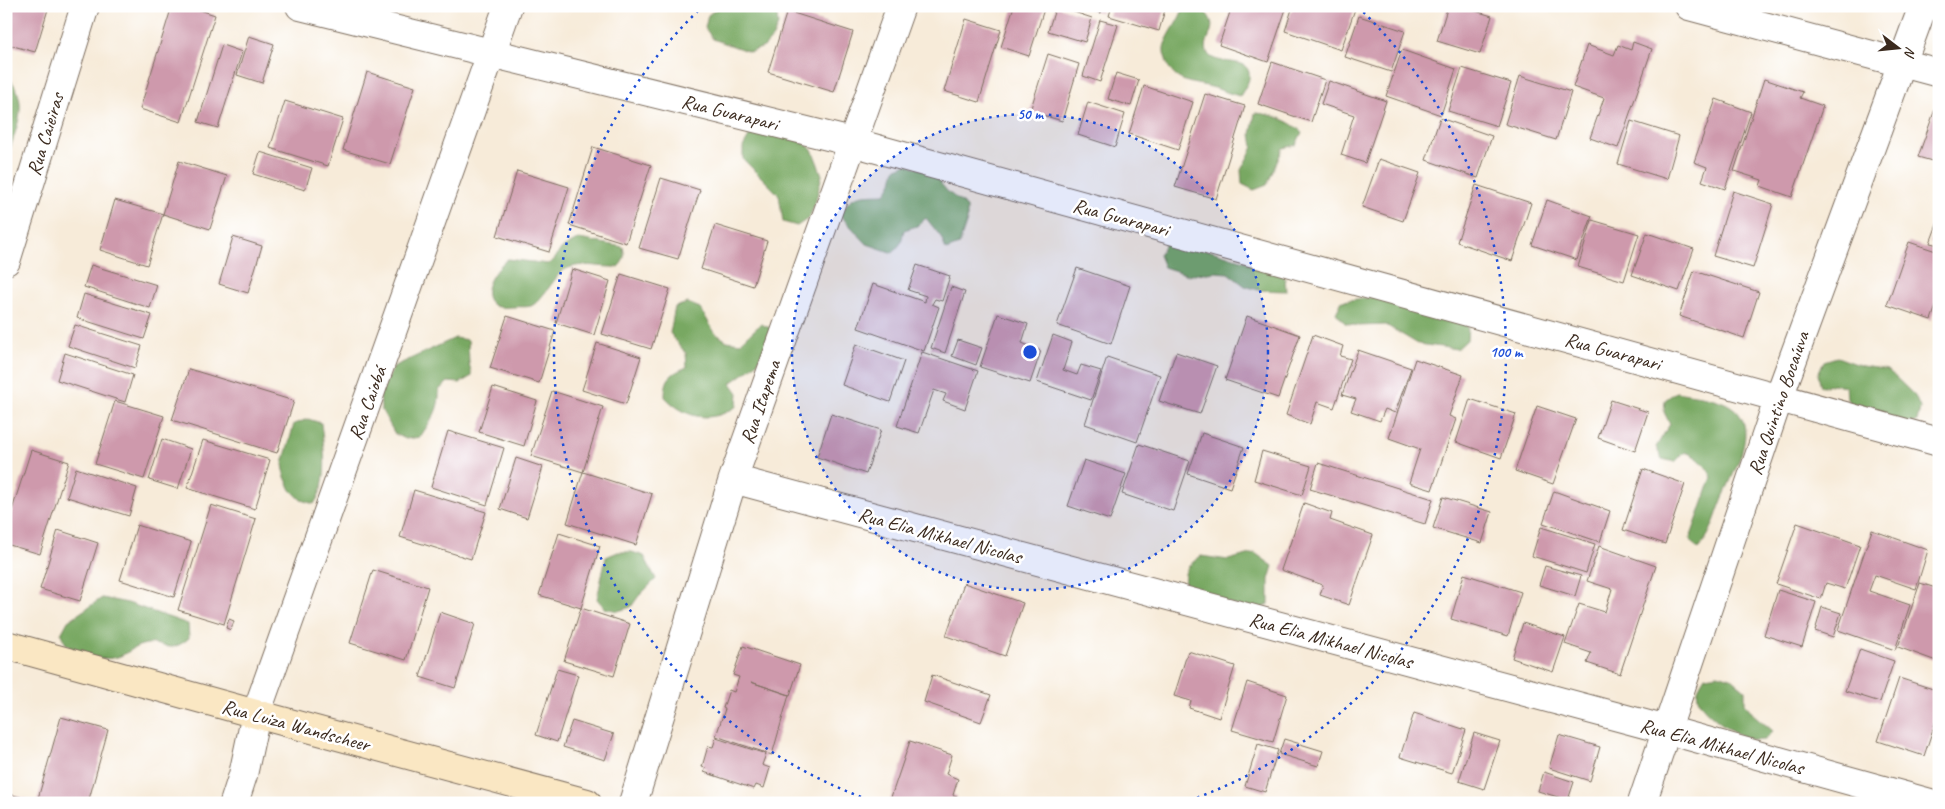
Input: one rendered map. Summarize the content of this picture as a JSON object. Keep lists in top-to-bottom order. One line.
{"streets":{"main road":["Rua Luiza Wandscheer"],"street":["Rua Guarapari","Rua Caieiras","Rua Itapema","Rua Caiobá","Rua Quintino Bocaíuva","Rua Elia Mikhael Nicolas"]},"crossings":[["Rua Guarapari","Rua Itapema"],["Rua Guarapari","Rua Caiobá"],["Rua Guarapari","Rua Quintino Bocaíuva"],["Rua Itapema","Rua Elia Mikhael Nicolas"],["Rua Caiobá","Rua Luiza Wandscheer"],["Rua Quintino Bocaíuva","Rua Elia Mikhael Nicolas"]],"north":"right","rings":["50 m","100 m"]}
